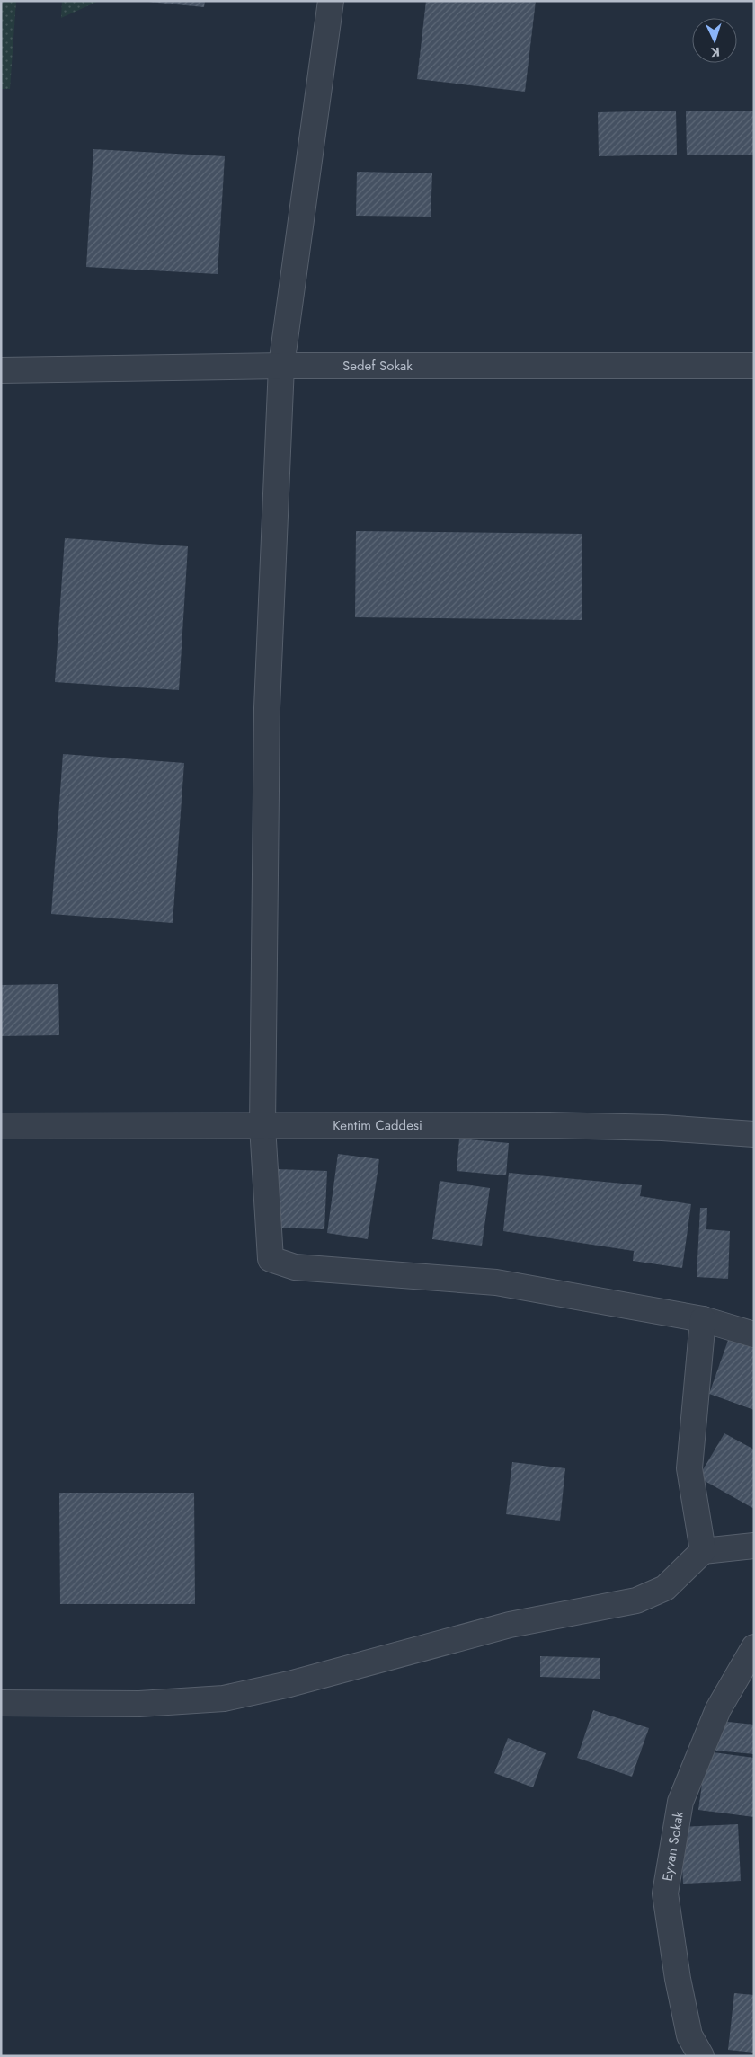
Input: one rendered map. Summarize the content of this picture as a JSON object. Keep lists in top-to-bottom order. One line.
{"streets":{"street":["Sedef Sokak","Kentim Caddesi","Eyvan Sokak"]},"north":"bottom"}
